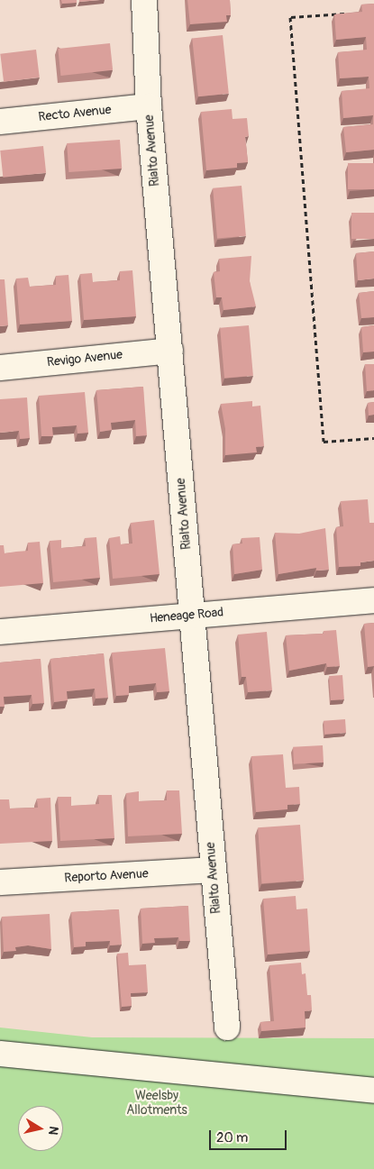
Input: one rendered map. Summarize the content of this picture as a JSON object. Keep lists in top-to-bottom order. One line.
{"streets":{"street":["Recto Avenue","Rialto Avenue","Revigo Avenue","Heneage Road","Reporto Avenue"]},"crossings":[["Recto Avenue","Rialto Avenue"],["Rialto Avenue","Revigo Avenue"],["Rialto Avenue","Heneage Road"],["Rialto Avenue","Reporto Avenue"]],"parks":["Weelsby Allotments"],"scale_bar":"20 m","north":"right"}
